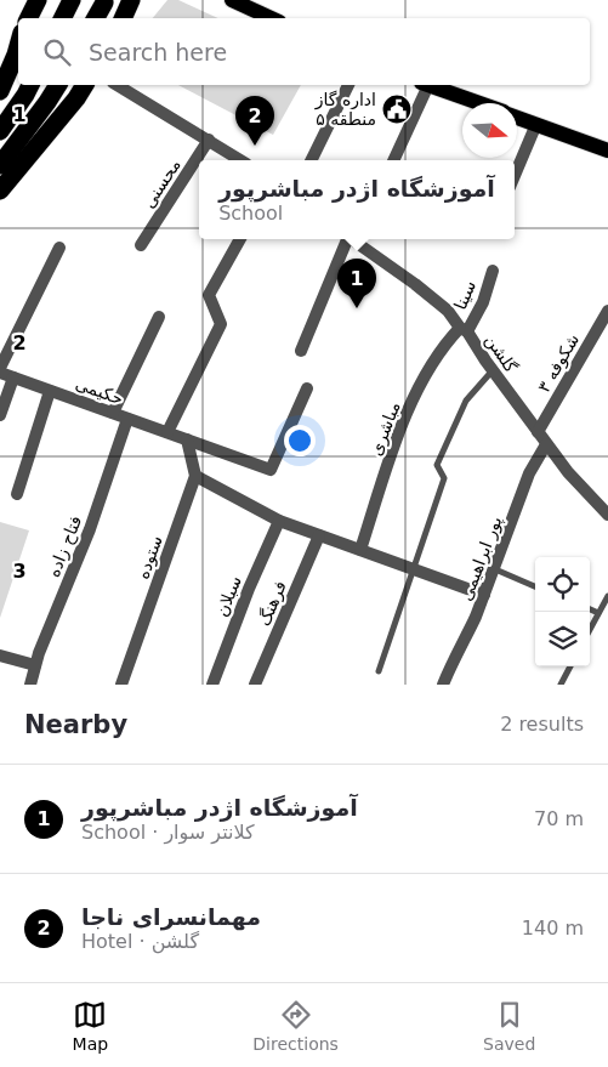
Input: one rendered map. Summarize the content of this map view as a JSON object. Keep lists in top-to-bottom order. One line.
{"streets":{"street":["محسنی","سینا","گلشن","شکوفه ۳","حکیمی","مباشری","فتاح زاده","ستوده","پور ابراهیمی","سبلان","فرهنگ"]},"crossings":[["سینا","گلشن"],["سینا","مباشری"],["گلشن","شکوفه ۳"],["گلشن","مباشری"],["گلشن","پور ابراهیمی"],["حکیمی","فتاح زاده"]],"places":{"public building":["اداره گاز منطقه ۵"]},"north":"right","page":{"search":"Search here","pins":["2","1"],"popup":["آموزشگاه اژدر مباشرپور","School"],"heading":["Nearby","2 results"],"list":[{"mark":"1","name":"آموزشگاه اژدر مباشرپور","note":"School · کلانتر سوار","value":"70 m"},{"mark":"2","name":"مهمانسرای ناجا","note":"Hotel · گلشن","value":"140 m"}],"nav":["Map","Directions","Saved"]},"grid":{"rows":["1","2","3"]}}
